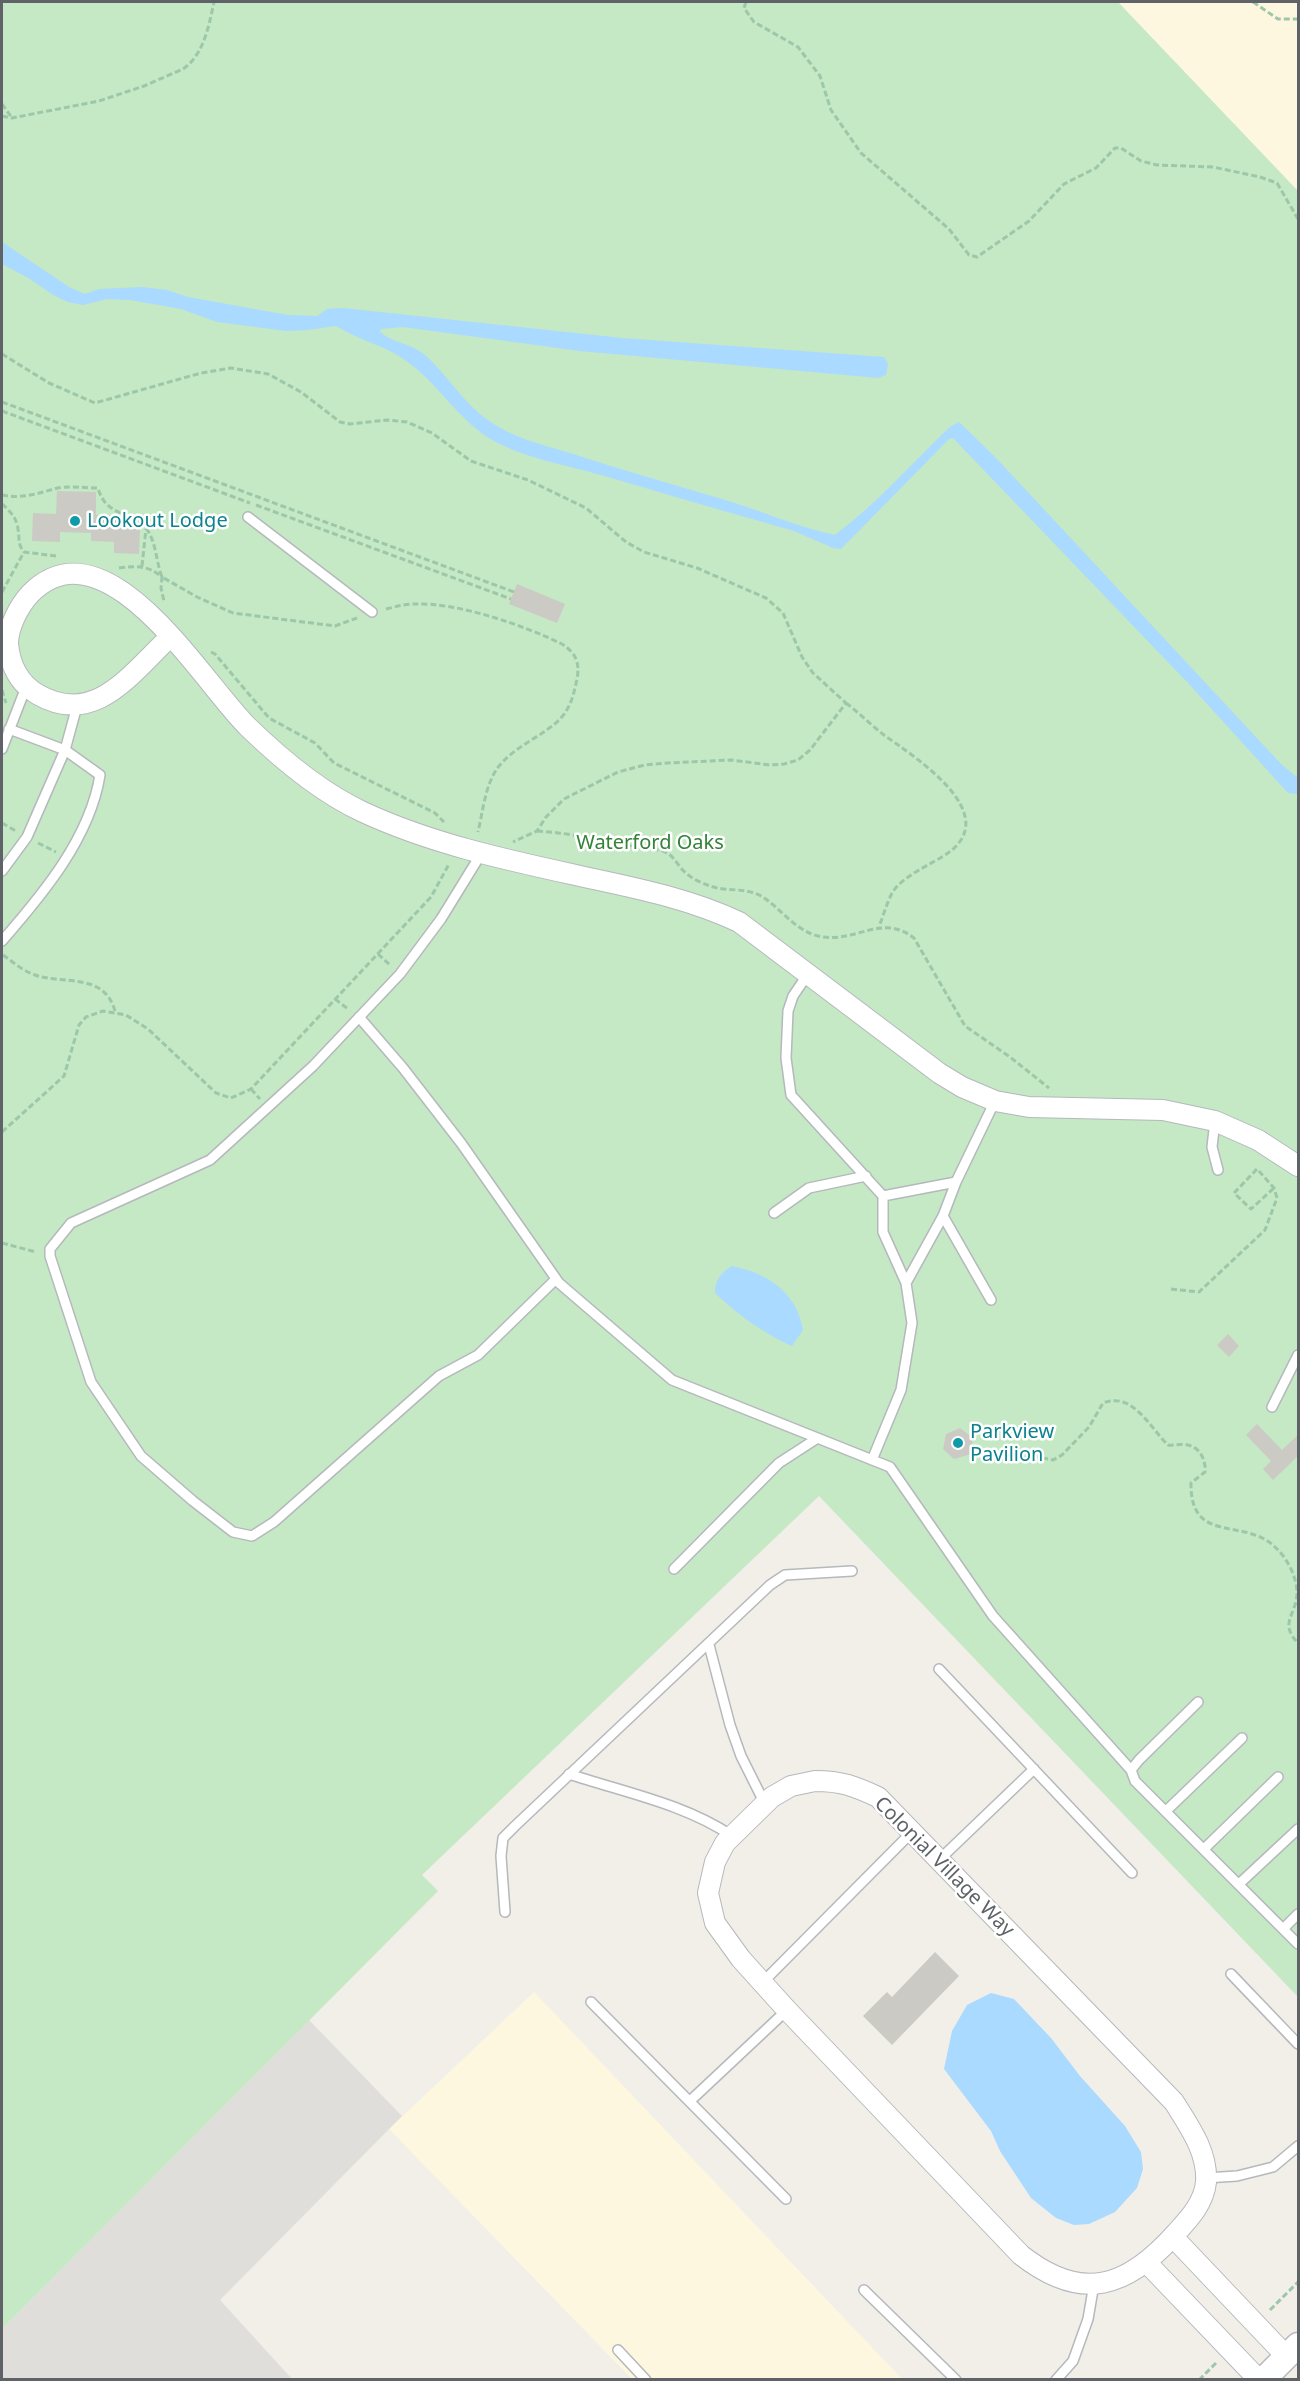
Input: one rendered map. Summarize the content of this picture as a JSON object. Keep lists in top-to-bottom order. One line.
{"streets":{"street":["Colonial Village Way"]},"parks":["Waterford Oaks"],"places":["Lookout Lodge","Parkview Pavilion"]}
